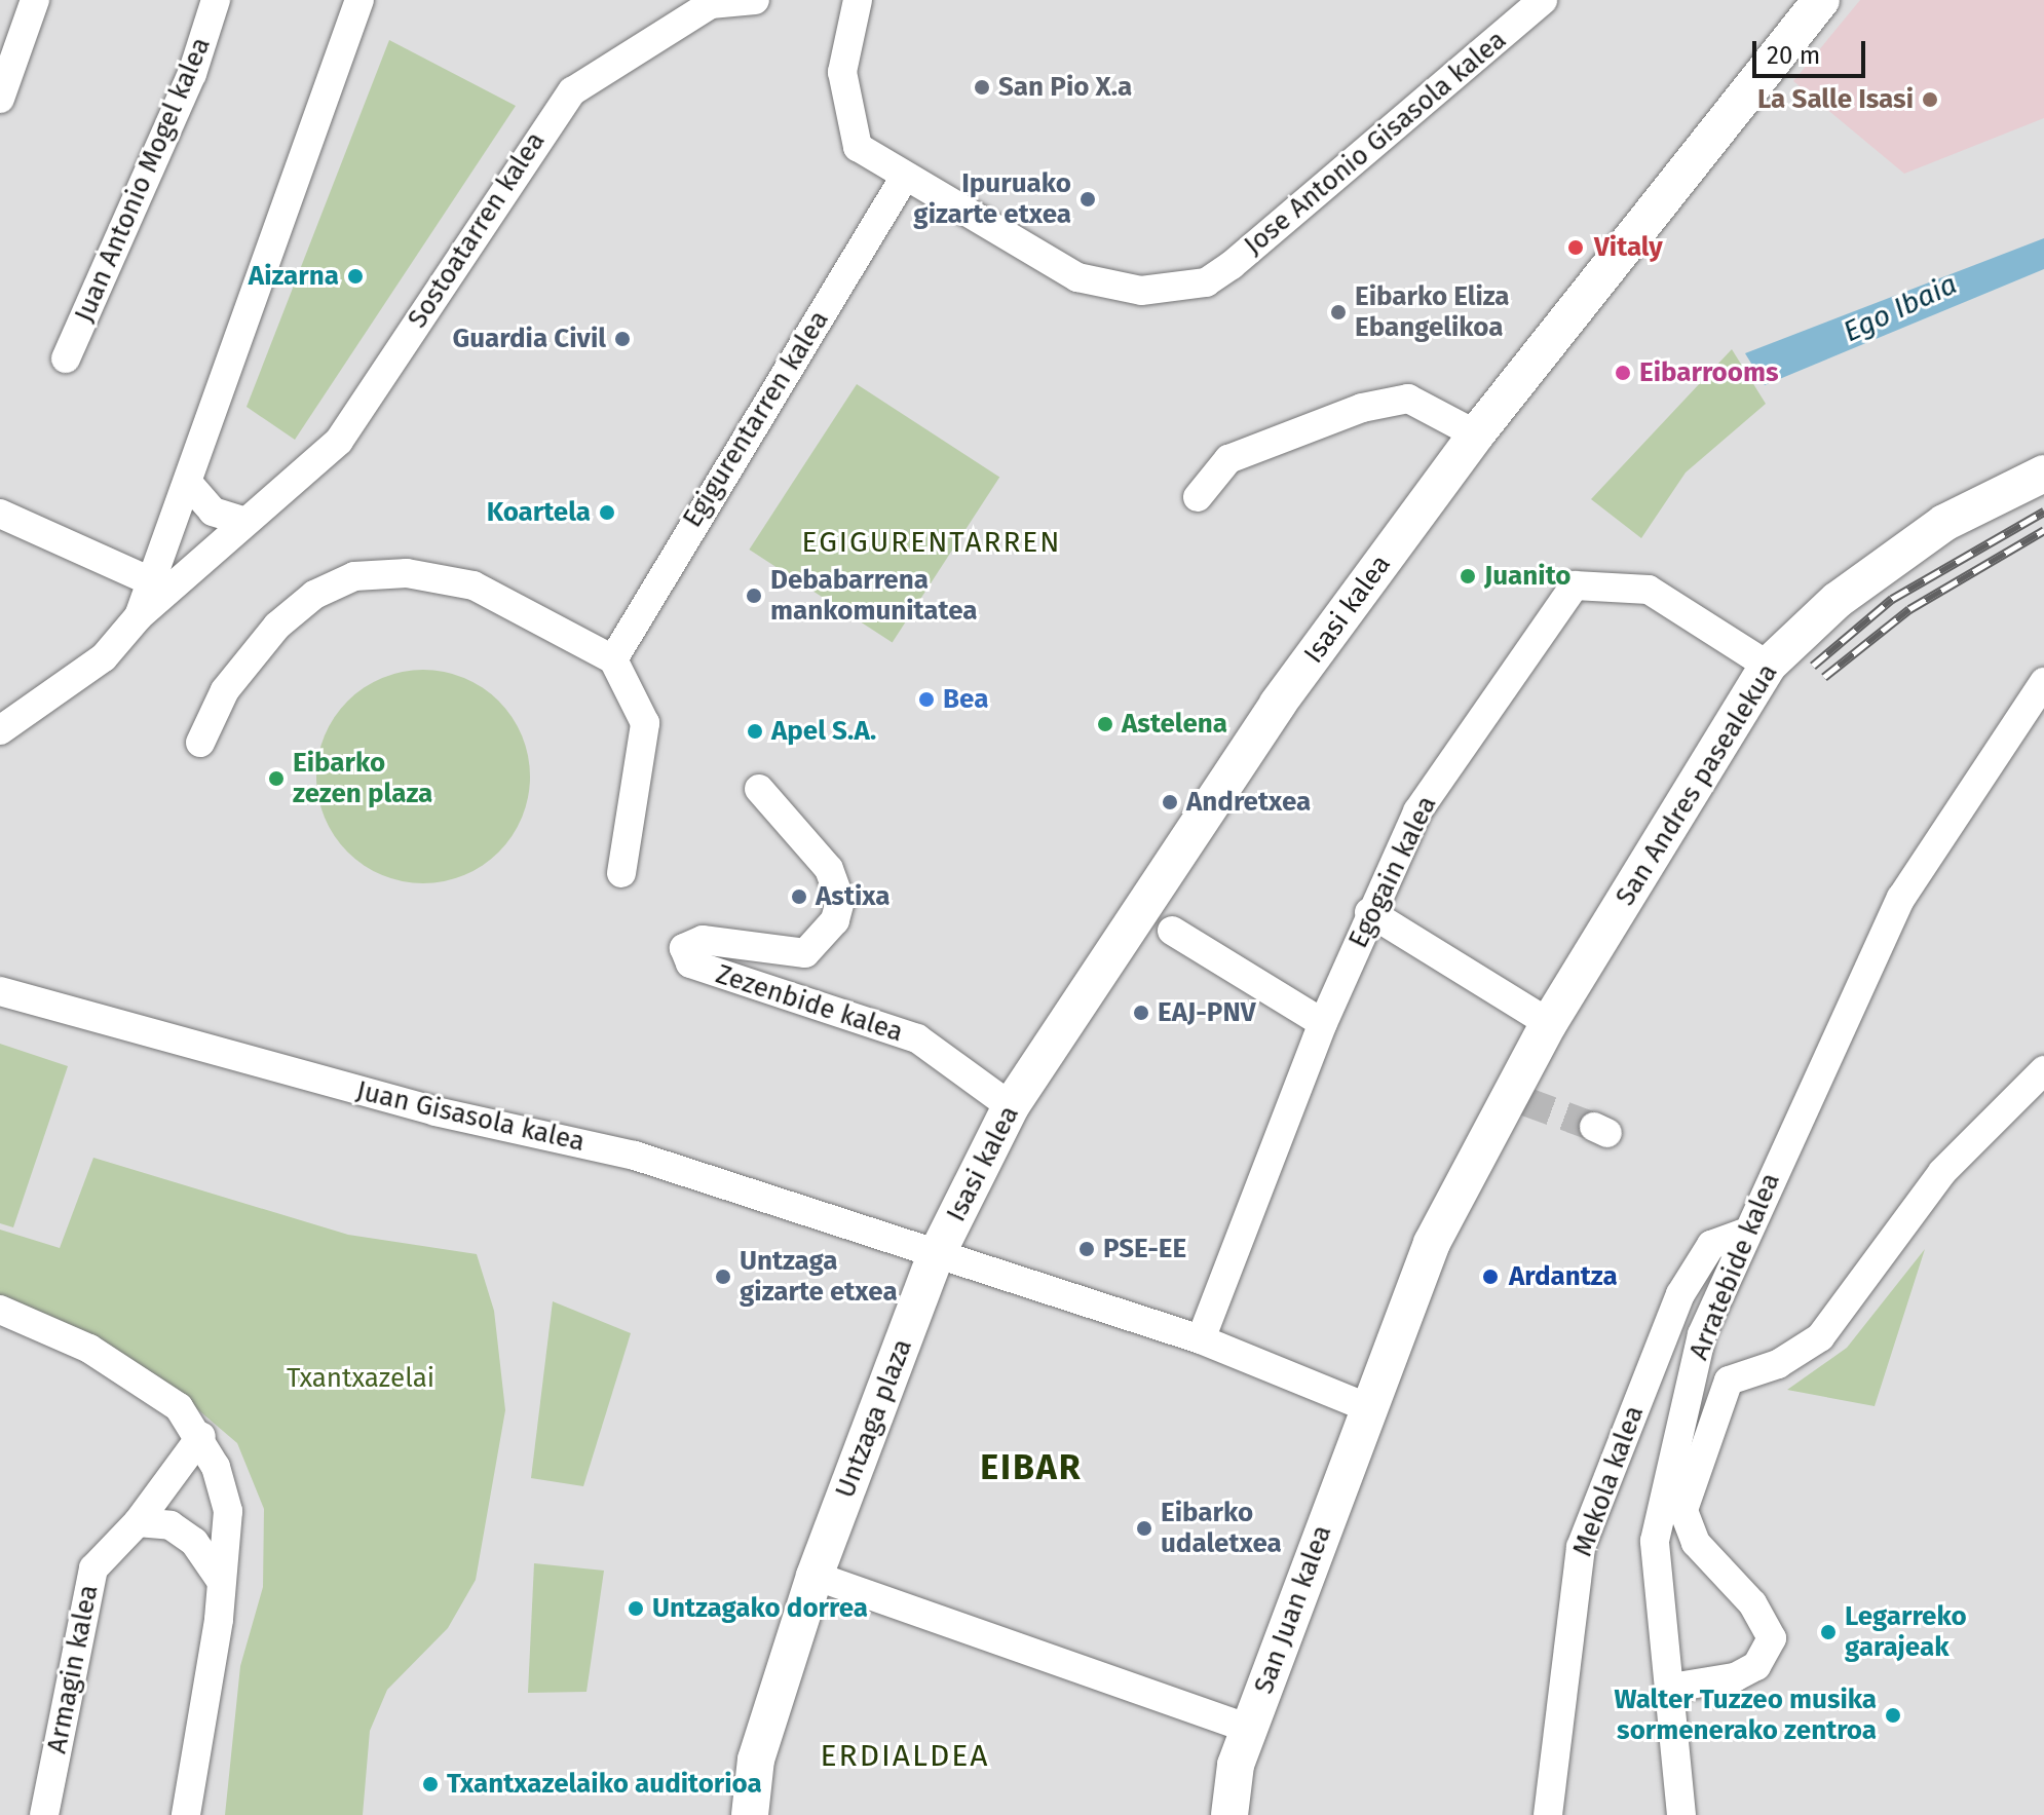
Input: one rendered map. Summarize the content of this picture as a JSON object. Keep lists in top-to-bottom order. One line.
{"streets":{"street":["Jose Antonio Gisasola kalea","Juan Antonio Mogel kalea","Sostoatarren kalea","Egigurentarren kalea","Isasi kalea","San Andres pasealekua","Egogain kalea","Zezenbide kalea","Juan Gisasola kalea","Arratebide kalea","Untzaga plaza","Mekola kalea","San Juan kalea","Armagin kalea"]},"crossings":[["Jose Antonio Gisasola kalea","Egigurentarren kalea"],["Isasi kalea","Zezenbide kalea"],["Isasi kalea","Juan Gisasola kalea"],["Isasi kalea","Untzaga plaza"],["San Andres pasealekua","Egogain kalea"],["San Andres pasealekua","San Juan kalea"],["Juan Gisasola kalea","Untzaga plaza"],["Arratebide kalea","Mekola kalea"]],"districts":["EGIGURENTARREN","EIBAR","ERDIALDEA"],"water":["Ego Ibaia"],"parks":["Txantxazelai"],"places":["San Pio X.a","La Salle Isasi","Ipuruako gizarte etxea","Vitaly","Aizarna","Eibarko Eliza Ebangelikoa","Guardia Civil","Eibarrooms","Koartela","Juanito","Debabarrena mankomunitatea","Bea","Astelena","Apel S.A.","Eibarko zezen plaza","Andretxea","Astixa","EAJ-PNV","PSE-EE","Untzaga gizarte etxea","Ardantza","Eibarko udaletxea","Untzagako dorrea","Legarreko garajeak","Walter Tuzzeo musika sormenerako zentroa","Txantxazelaiko auditorioa"],"scale_bar":"20 m"}
